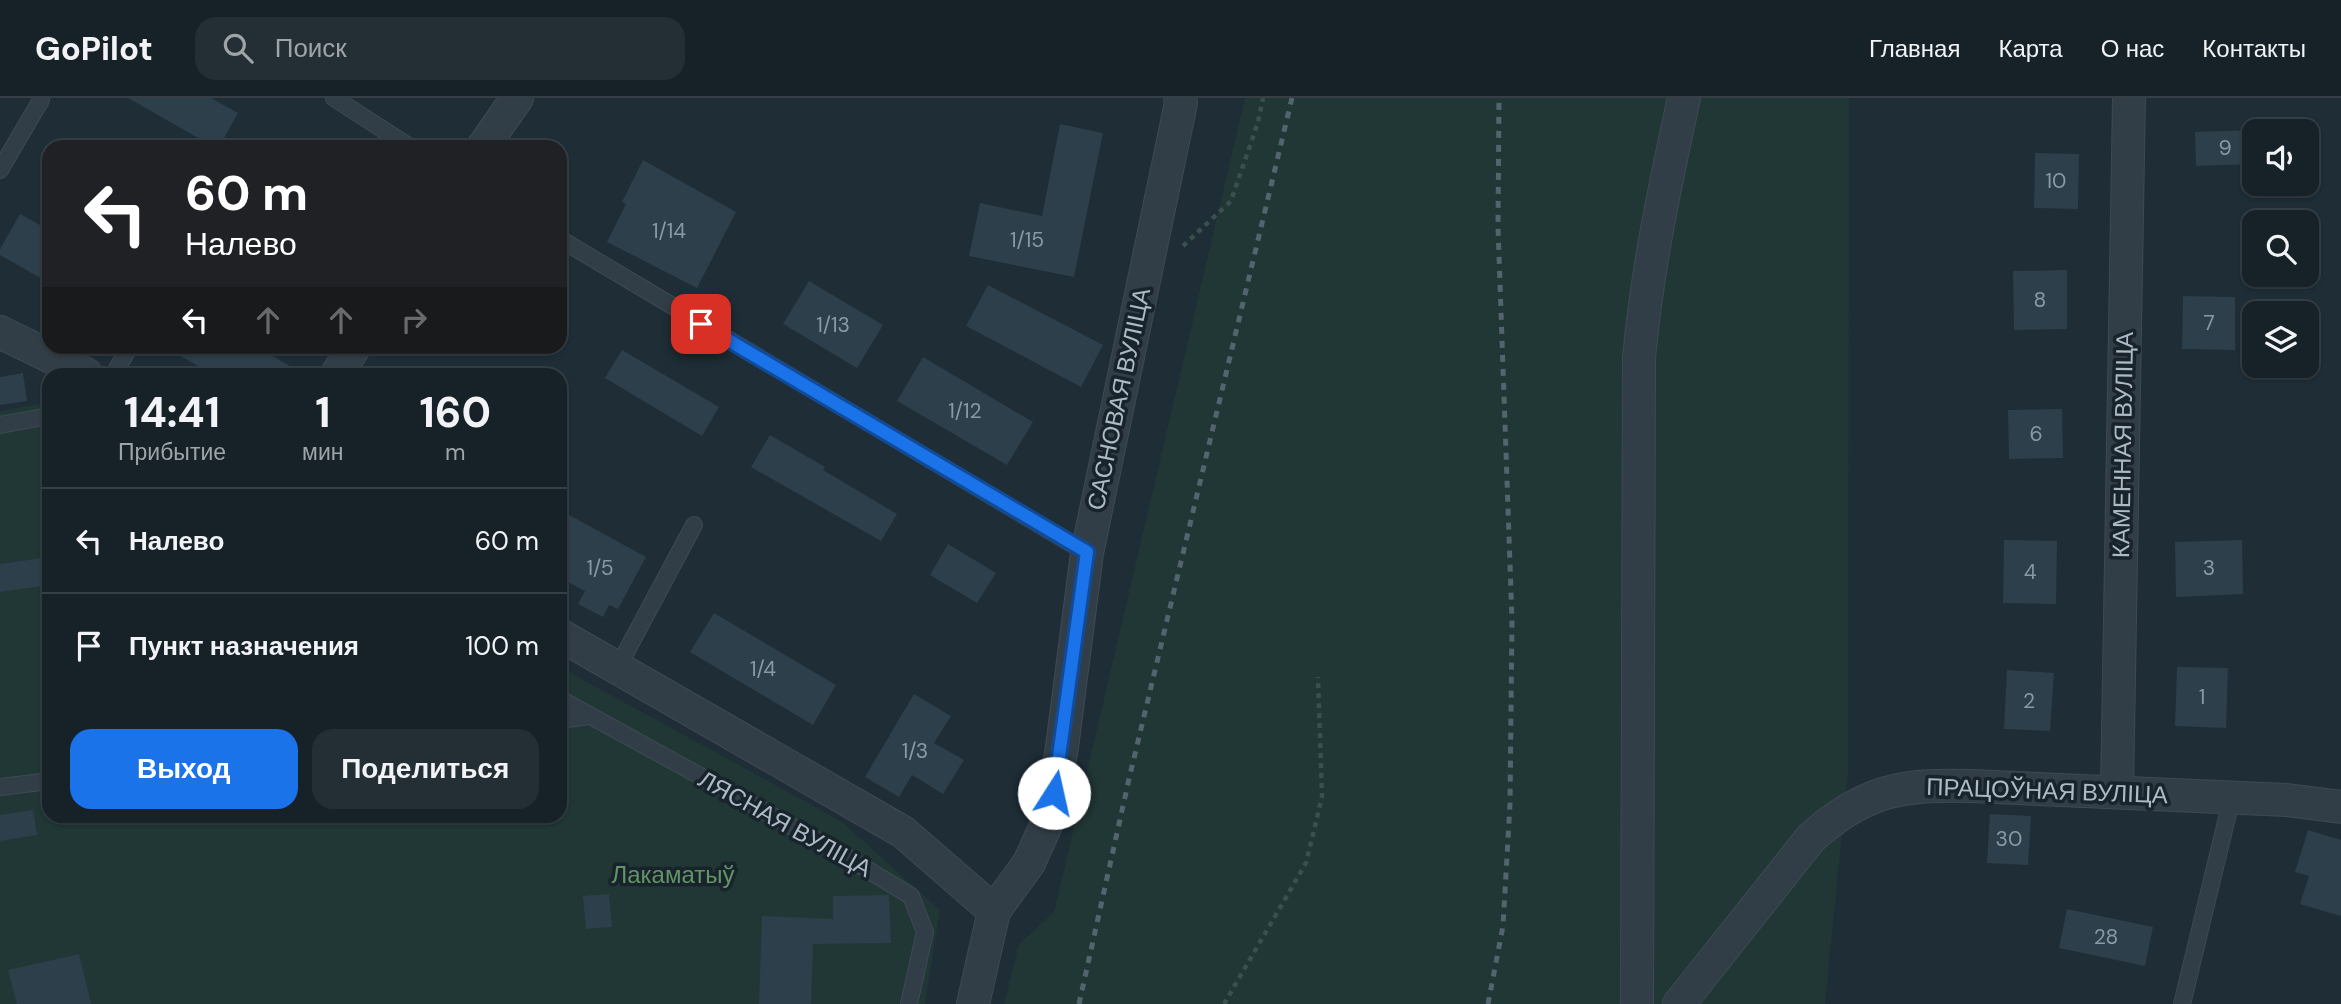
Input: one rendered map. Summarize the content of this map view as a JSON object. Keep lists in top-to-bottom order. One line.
{"streets":{"street":["САСНОВАЯ ВУЛІЦА","КАМЕННАЯ ВУЛІЦА","ПРАЦОЎНАЯ ВУЛІЦА"],"lane":["ЛЯСНАЯ ВУЛІЦА"]},"crossings":[["КАМЕННАЯ ВУЛІЦА","ПРАЦОЎНАЯ ВУЛІЦА"]],"parks":["Лакаматыў"],"house_numbers":["9","10","1/14","1/15","8","7","1/13","1/12","6","1/5","3","4","1/4","1","2","1/3","30","28"],"page":{"header":"GoPilot","search":"Поиск","nav":["Главная","Карта","О нас","Контакты"],"turn":["60 m","Налево"],"eta":["14:41","Прибытие","1","мин","160","m"],"list":[{"name":"Налево","value":"60 m"},{"name":"Пункт назначения","value":"100 m"}],"buttons":["Выход","Поделиться"]}}
